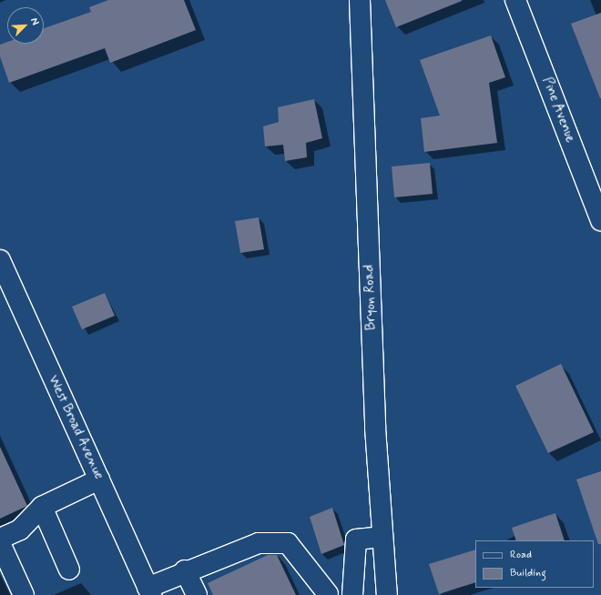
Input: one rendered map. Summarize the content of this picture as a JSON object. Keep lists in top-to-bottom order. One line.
{"streets":{"main road":["Pine Avenue","Bryon Road","West Broad Avenue"]},"legend":["Road","Building"],"north":"top right"}
